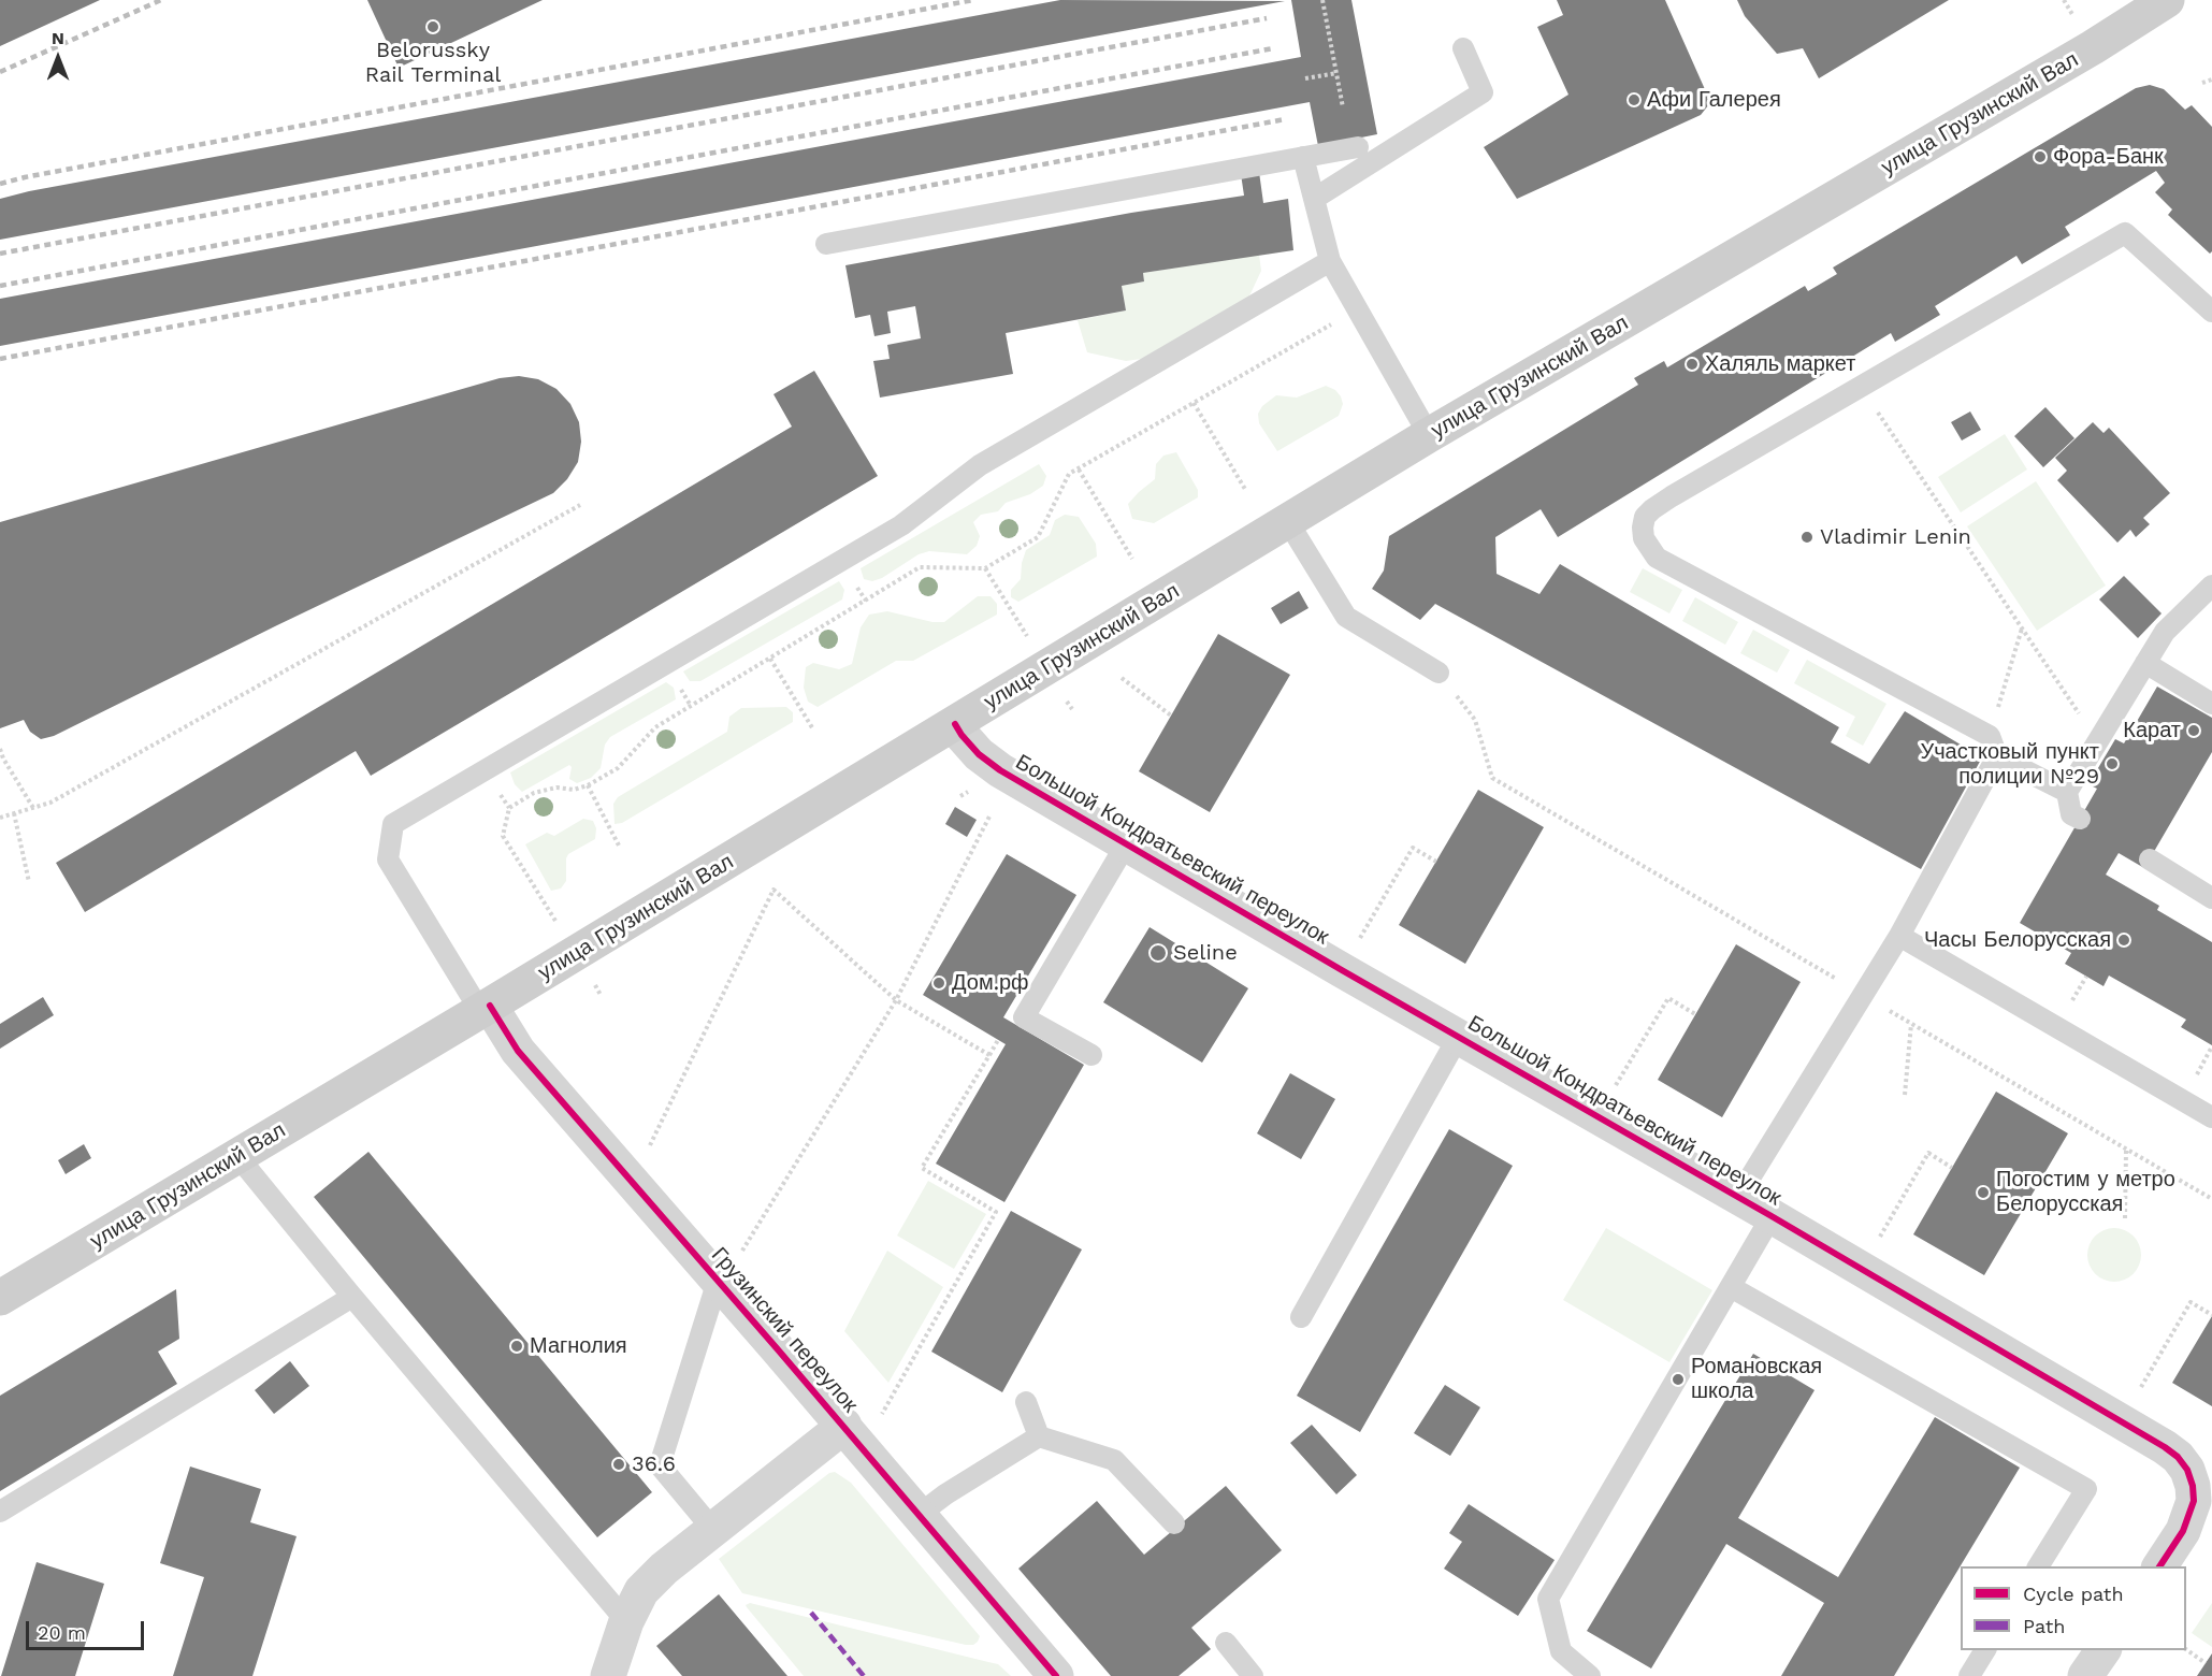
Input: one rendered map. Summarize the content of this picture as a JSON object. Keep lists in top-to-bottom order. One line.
{"streets":{"main road":["улица Грузинский Вал"],"street":["Большой Кондратьевский переулок","Грузинский переулок"]},"crossings":[["улица Грузинский Вал","Большой Кондратьевский переулок"],["улица Грузинский Вал","Грузинский переулок"]],"places":["Belorussky Rail Terminal","Афи Галерея","Фора-Банк","Халяль маркет","Vladimir Lenin","Карат","Участковый пункт полиции №29","Часы Белорусская","Seline","Дом.рф","Погостим у метро Белорусская","Магнолия","Романовская школа","36.6"],"legend":["Cycle path","Path"],"scale_bar":"20 m","north":"top"}
